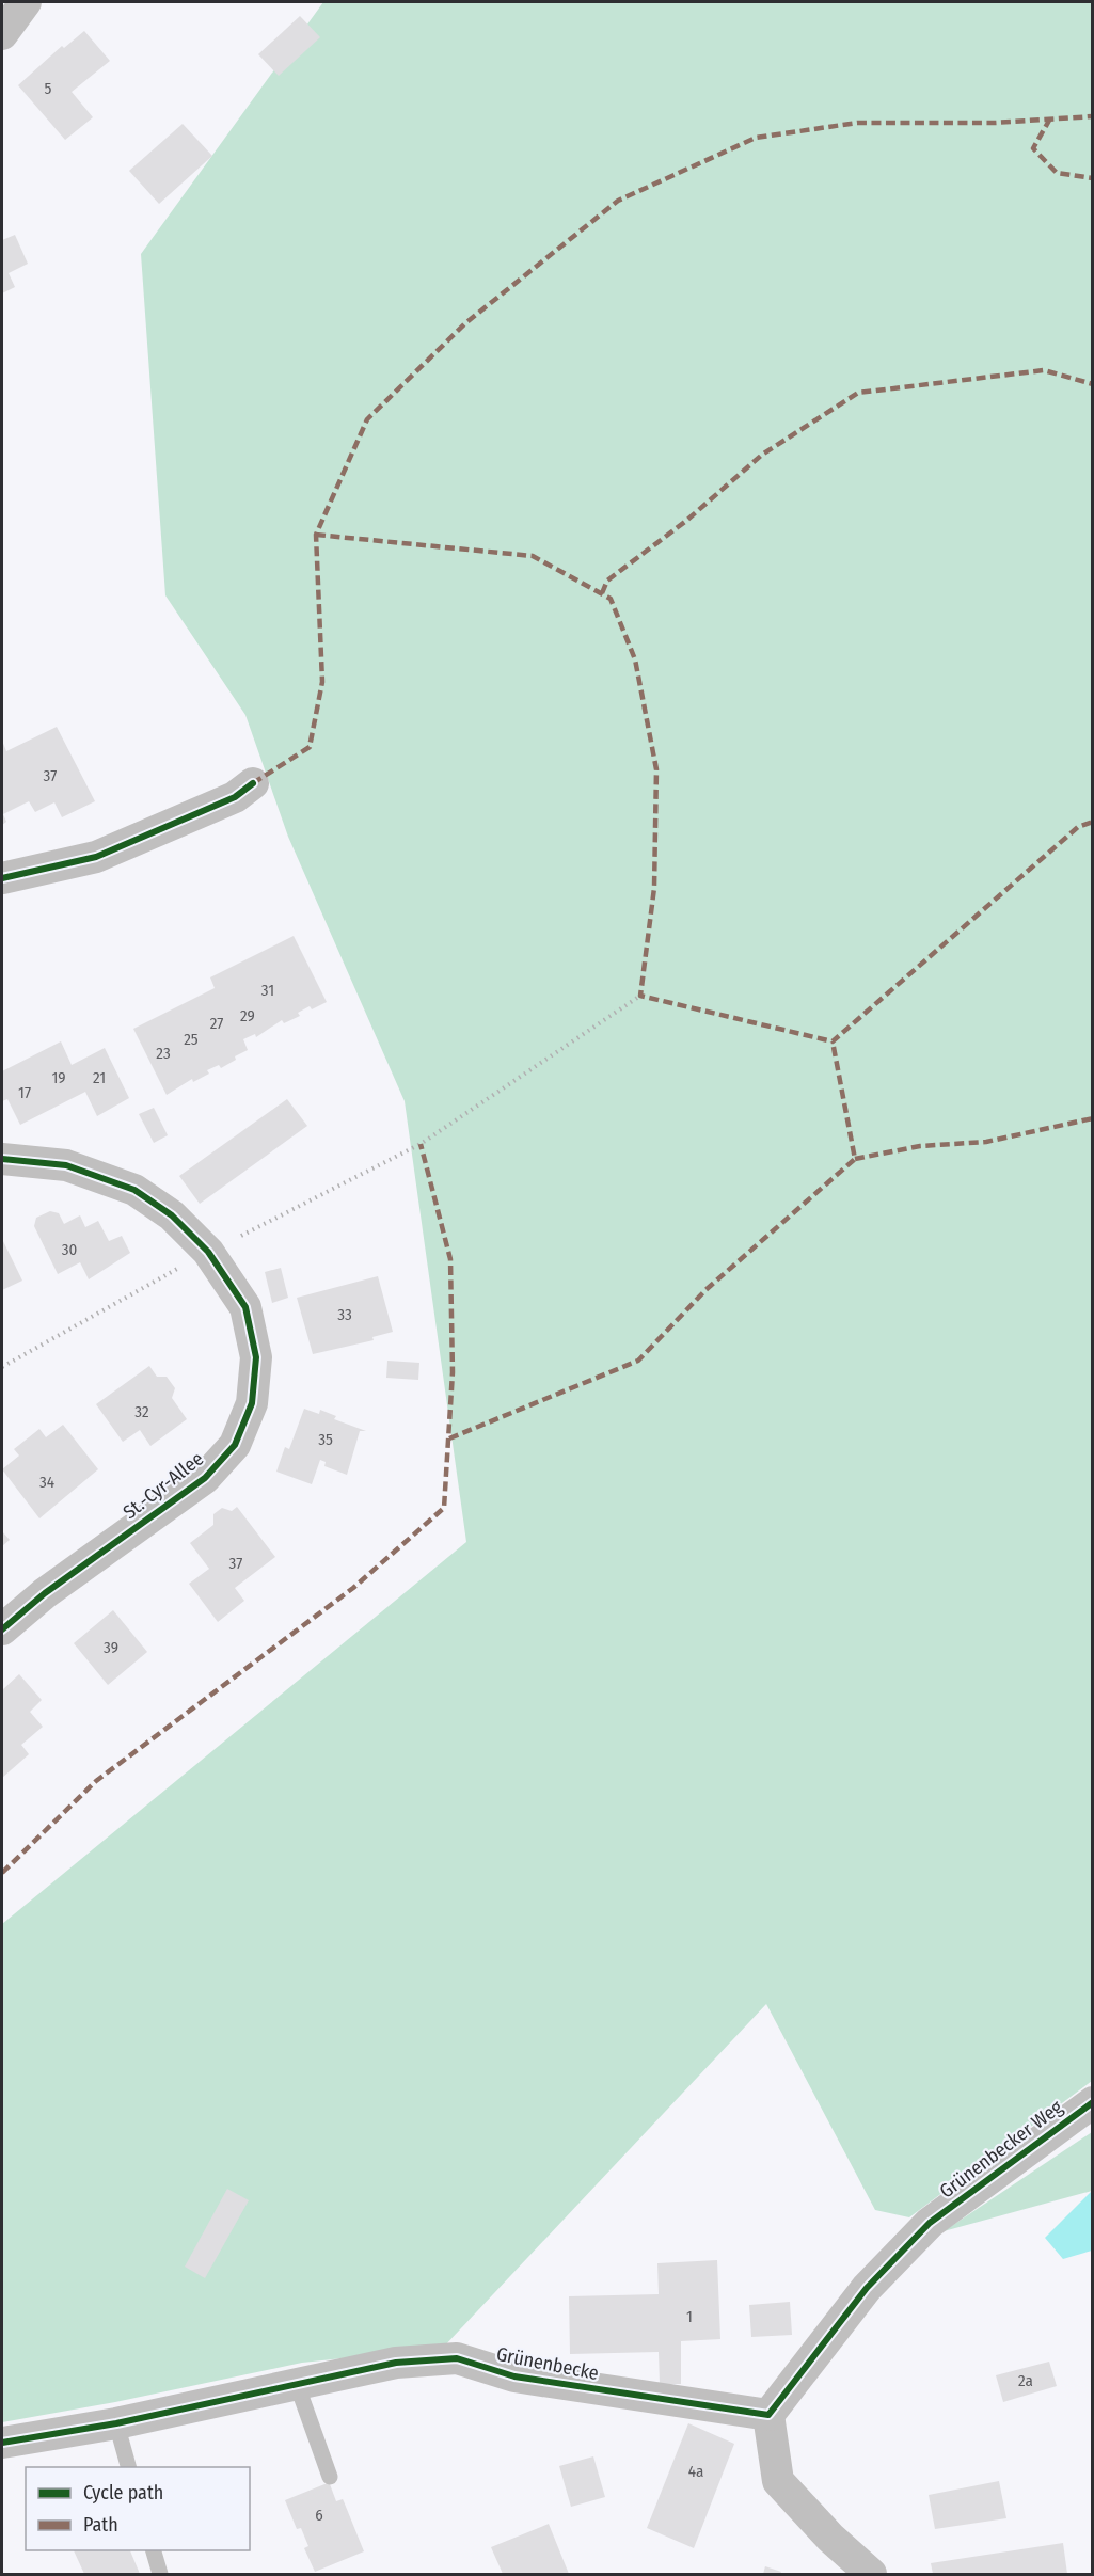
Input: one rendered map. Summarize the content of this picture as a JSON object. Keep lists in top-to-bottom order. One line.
{"streets":{"street":["St.-Cyr-Allee","Grünenbecker Weg","Grünenbecke"]},"crossings":[["Grünenbecker Weg","Grünenbecke"]],"house_numbers":["5","37","31","29","27","25","23","19","21","17","30","33","32","35","34","37","39","1","2a","4a","6"],"legend":["Cycle path","Path"]}
